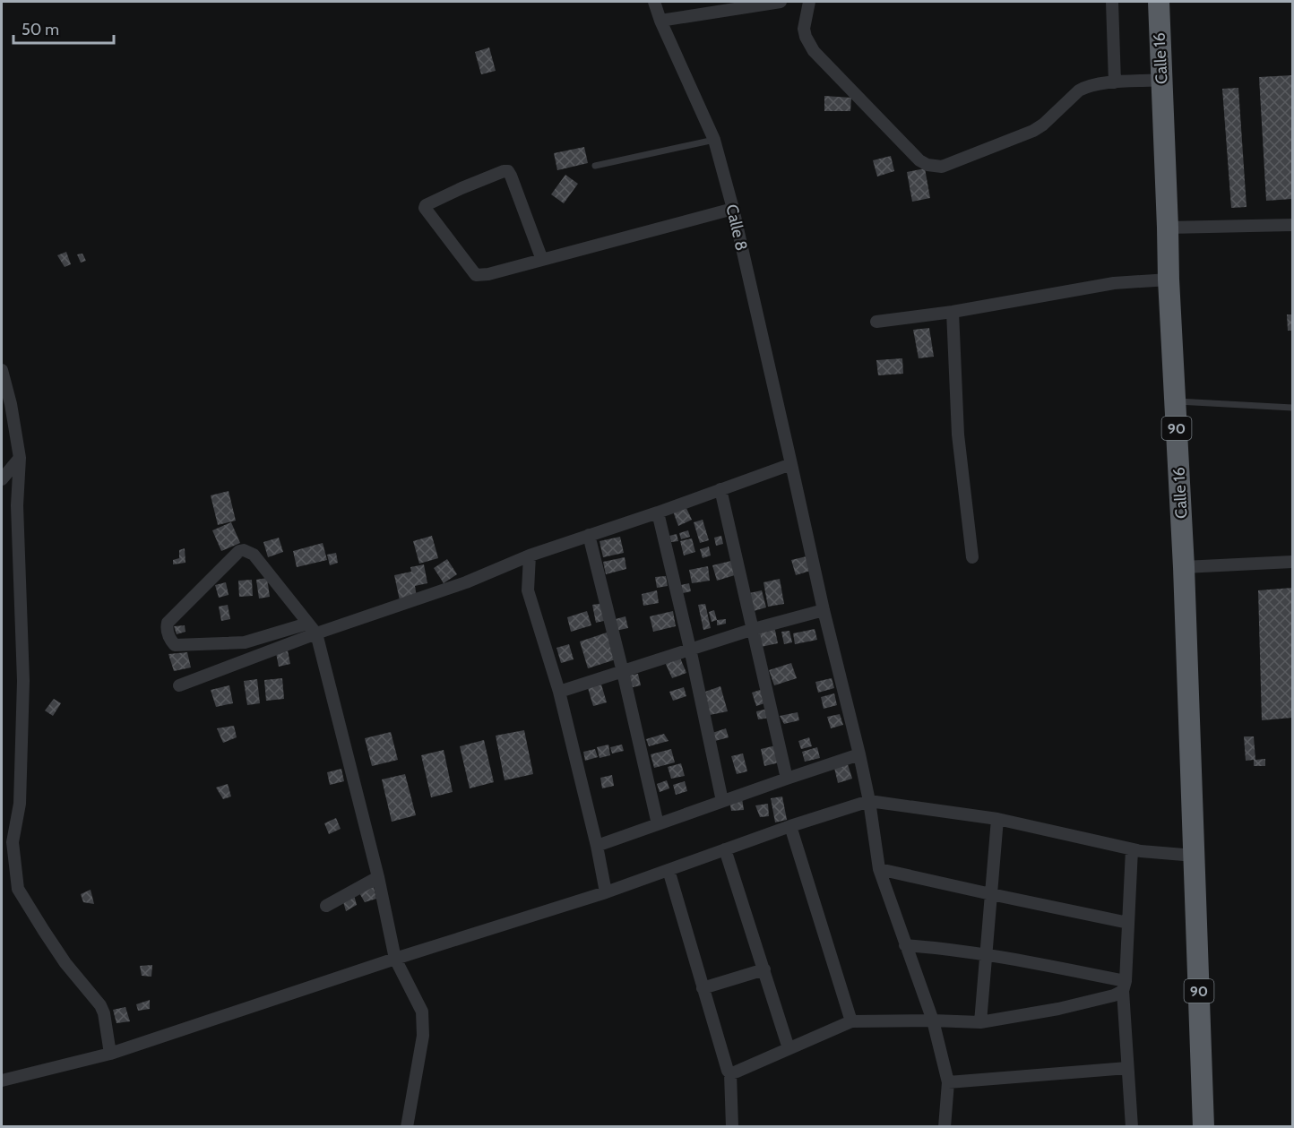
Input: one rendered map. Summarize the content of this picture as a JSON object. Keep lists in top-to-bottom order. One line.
{"streets":{"highway":["Calle 16","90"],"street":["Calle 8"]},"crossings":[["Calle 16","90"]],"scale_bar":"50 m"}
